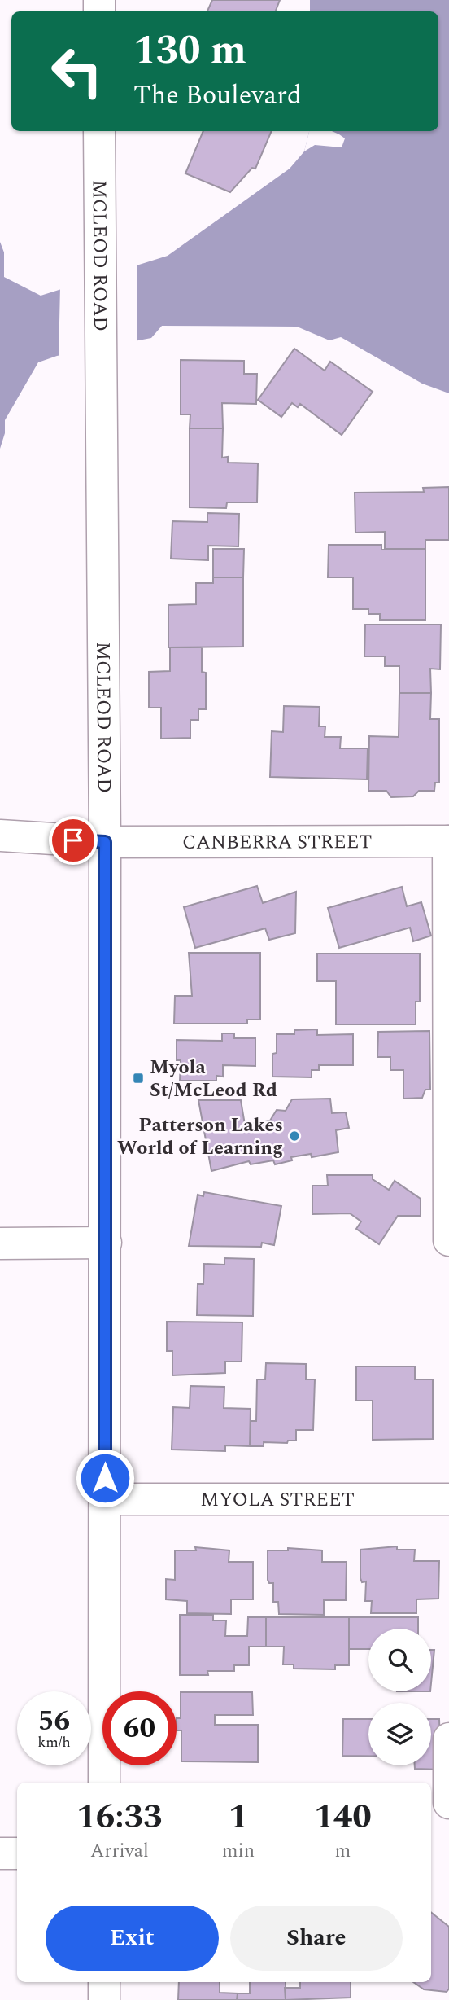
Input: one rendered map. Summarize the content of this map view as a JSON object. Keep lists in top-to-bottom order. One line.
{"streets":{"main road":["MCLEOD ROAD","CANBERRA STREET","MYOLA STREET"]},"crossings":[["MCLEOD ROAD","CANBERRA STREET"],["MCLEOD ROAD","MYOLA STREET"]],"places":{"transit":["Myola St/McLeod Rd"],"other":["Patterson Lakes World of Learning"]},"page":{"turn":["130 m","The Boulevard"],"speed":"56 km/h","limit":"60","eta":["16:33","Arrival","1","min","140","m"],"buttons":["Exit","Share"]}}
